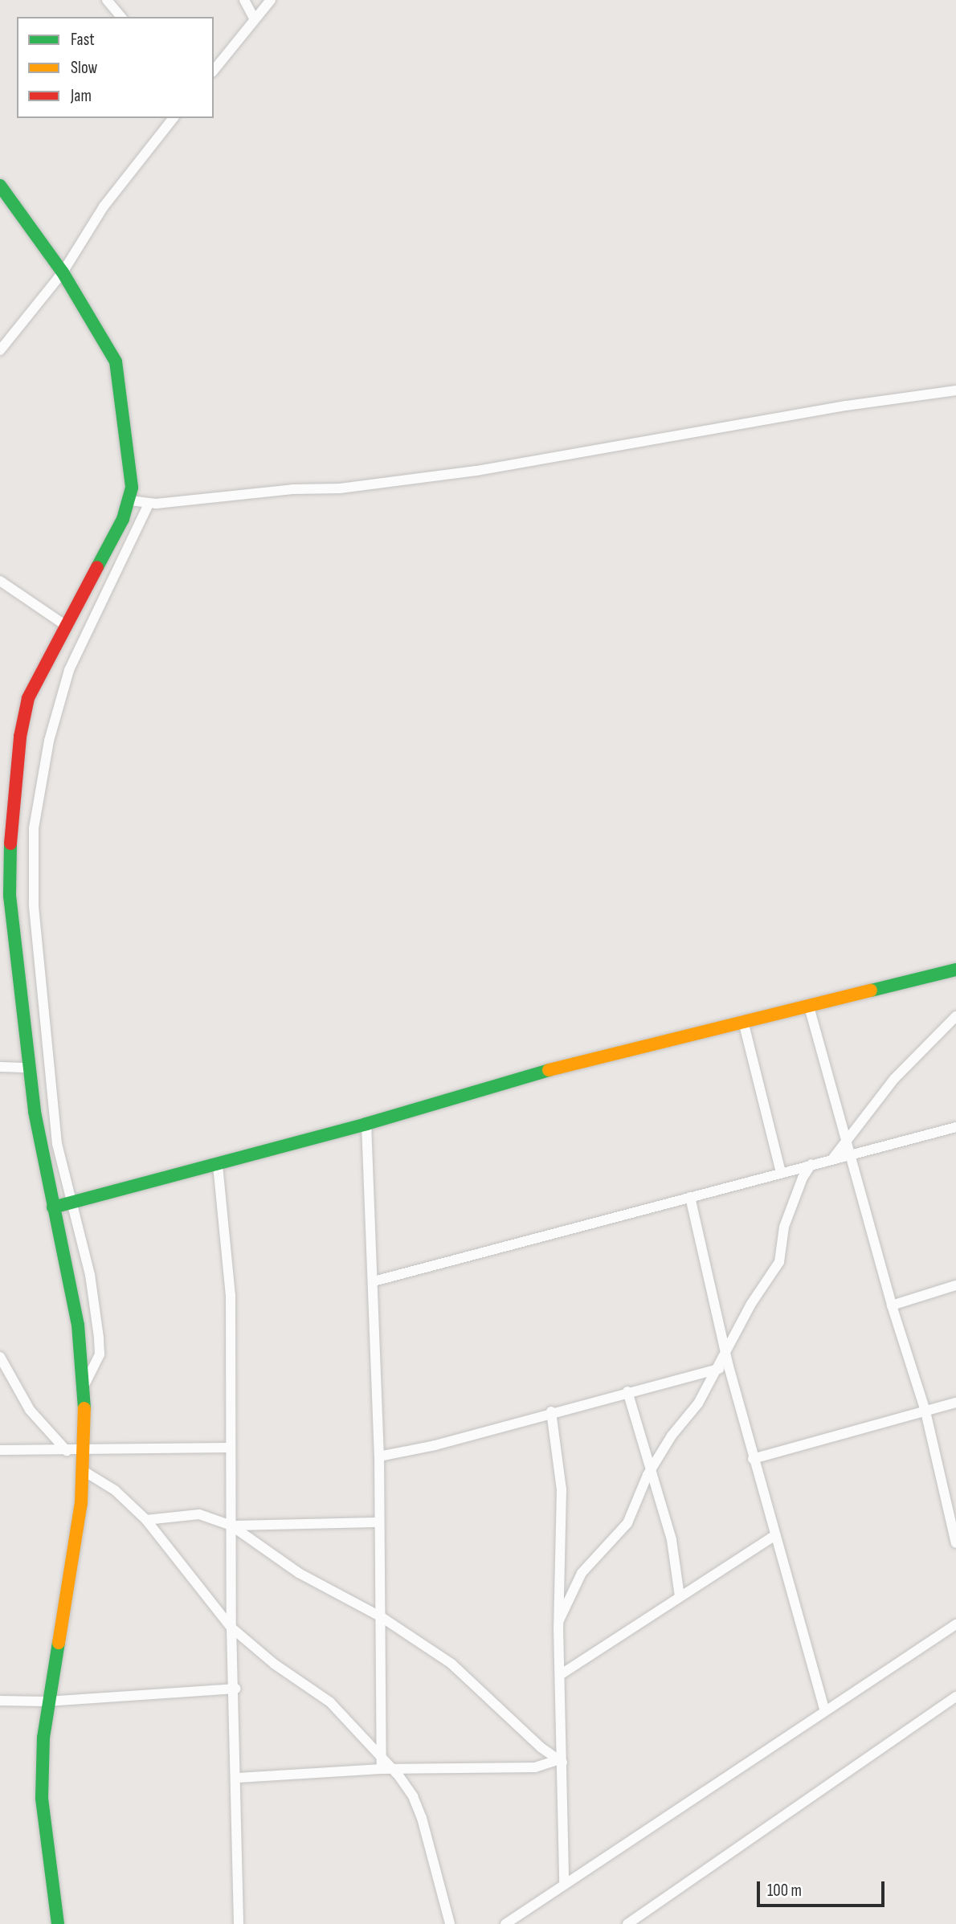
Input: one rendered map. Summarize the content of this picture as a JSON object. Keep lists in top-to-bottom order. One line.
{"legend":["Fast","Slow","Jam"],"scale_bar":"100 m"}
